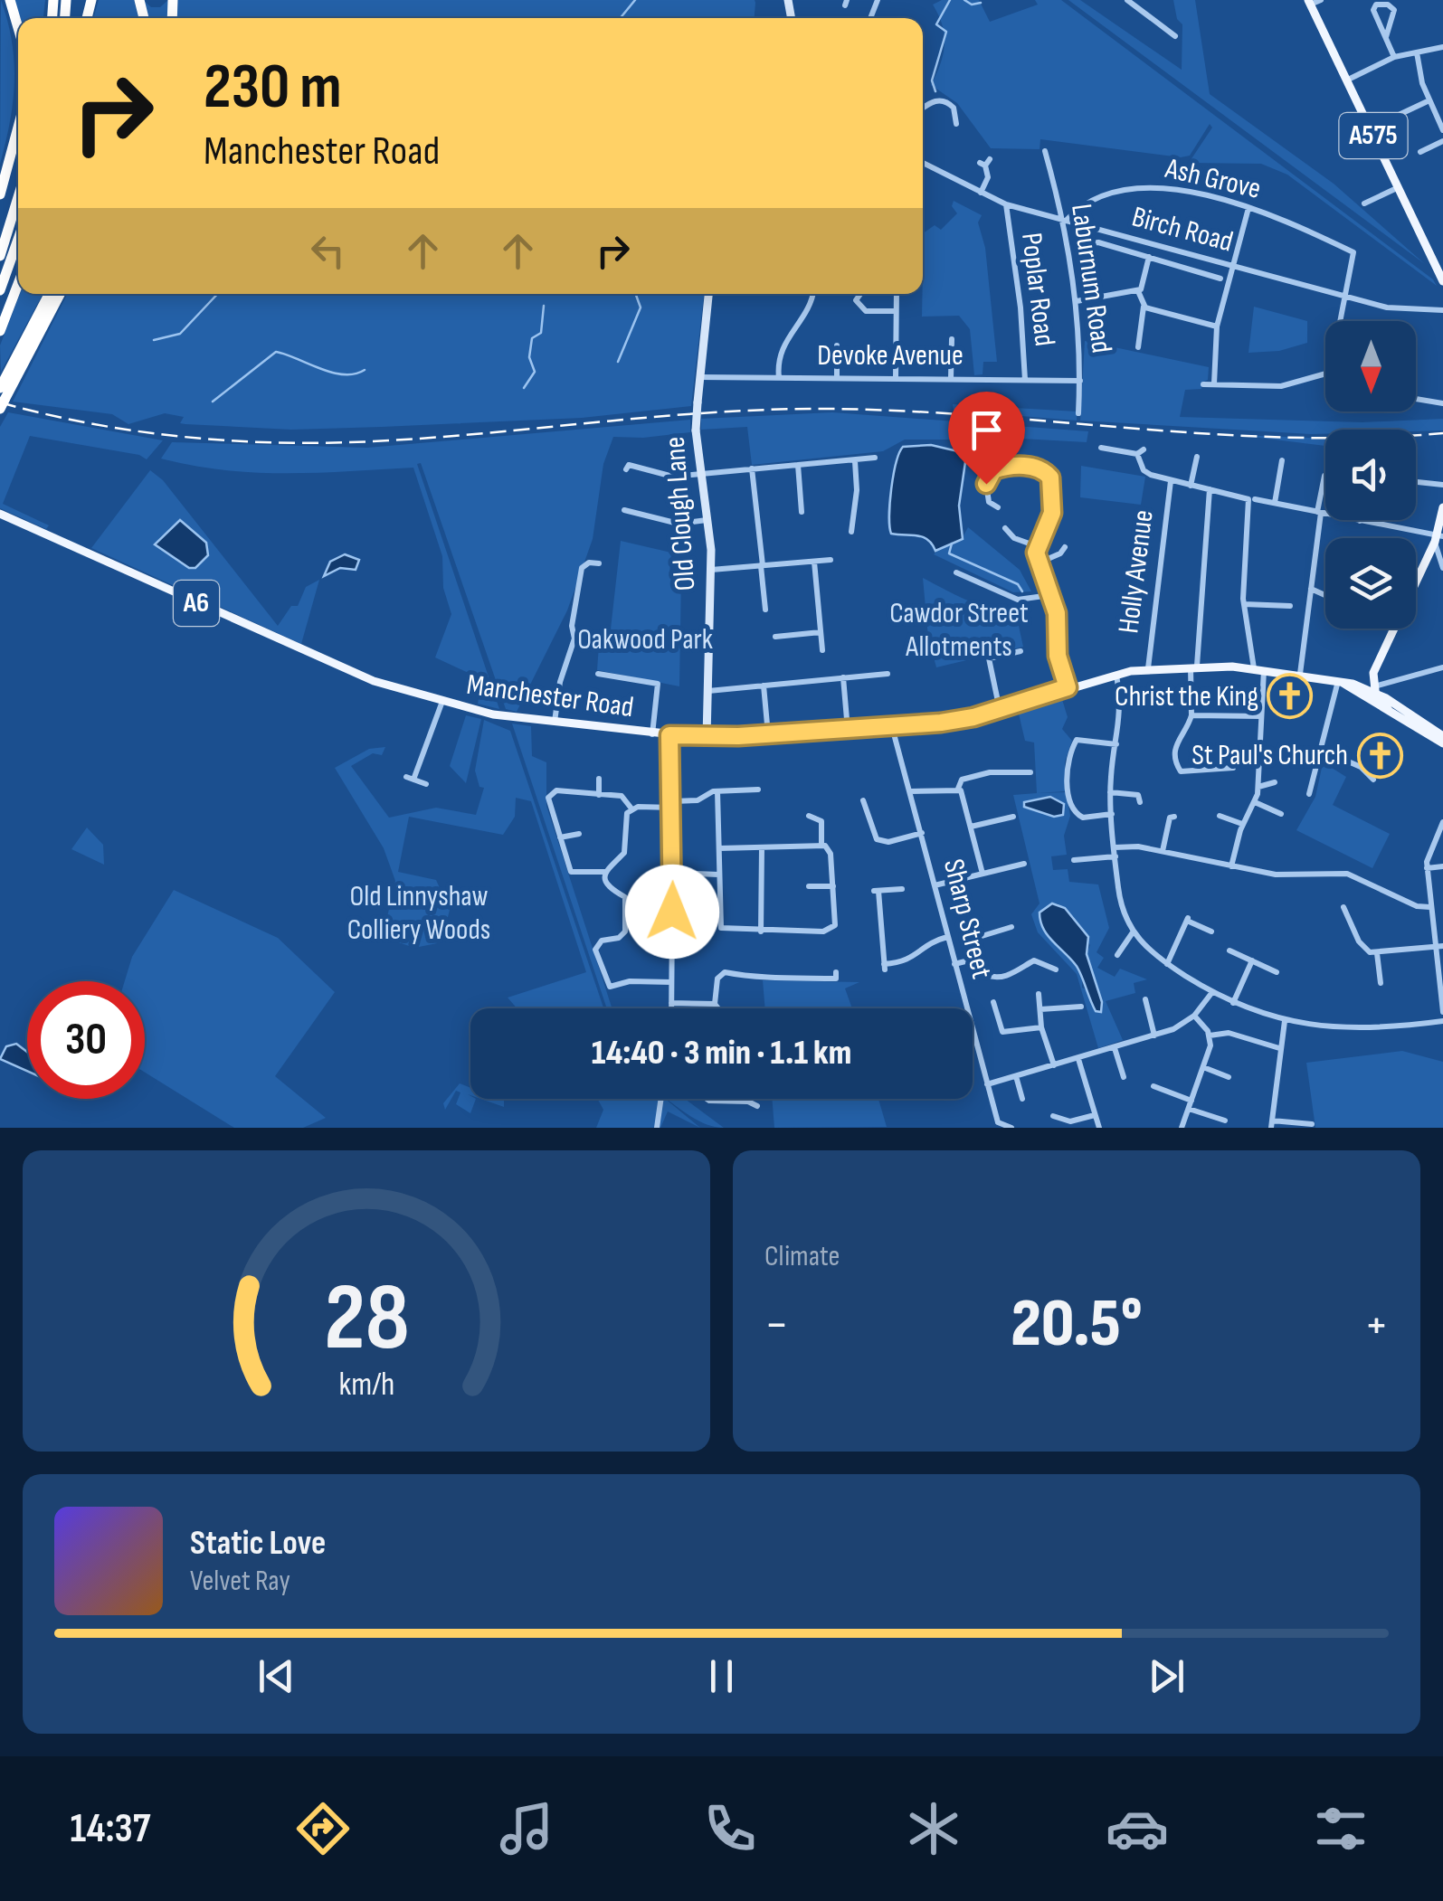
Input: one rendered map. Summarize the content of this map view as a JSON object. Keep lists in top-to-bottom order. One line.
{"streets":{"main road":["A575","A6","Manchester Road"],"street":["Ash Grove","Birch Road","Laburnum Road","Poplar Road","Devoke Avenue","Old Clough Lane","Holly Avenue","Sharp Street"]},"crossings":[["Ash Grove","Birch Road"],["Ash Grove","Laburnum Road"],["Birch Road","Laburnum Road"],["Birch Road","Poplar Road"],["Laburnum Road","Devoke Avenue"],["Poplar Road","Devoke Avenue"],["Devoke Avenue","Old Clough Lane"],["Old Clough Lane","Manchester Road"],["Holly Avenue","Manchester Road"],["Manchester Road","Sharp Street"]],"parks":["Cawdor Street Allotments","Oakwood Park","Old Linnyshaw Colliery Woods"],"places":{"church":["Christ the King","St Paul's Church"]},"north":"bottom","page":{"turn":["230 m","Manchester Road"],"limit":"30","trip":"14:40 · 3 min · 1.1 km","tile":"Climate","heat":["−","20.5°","+"],"song":["Static Love","Velvet Ray"],"tabs":"14:37","gauge":["28","km/h"]}}
